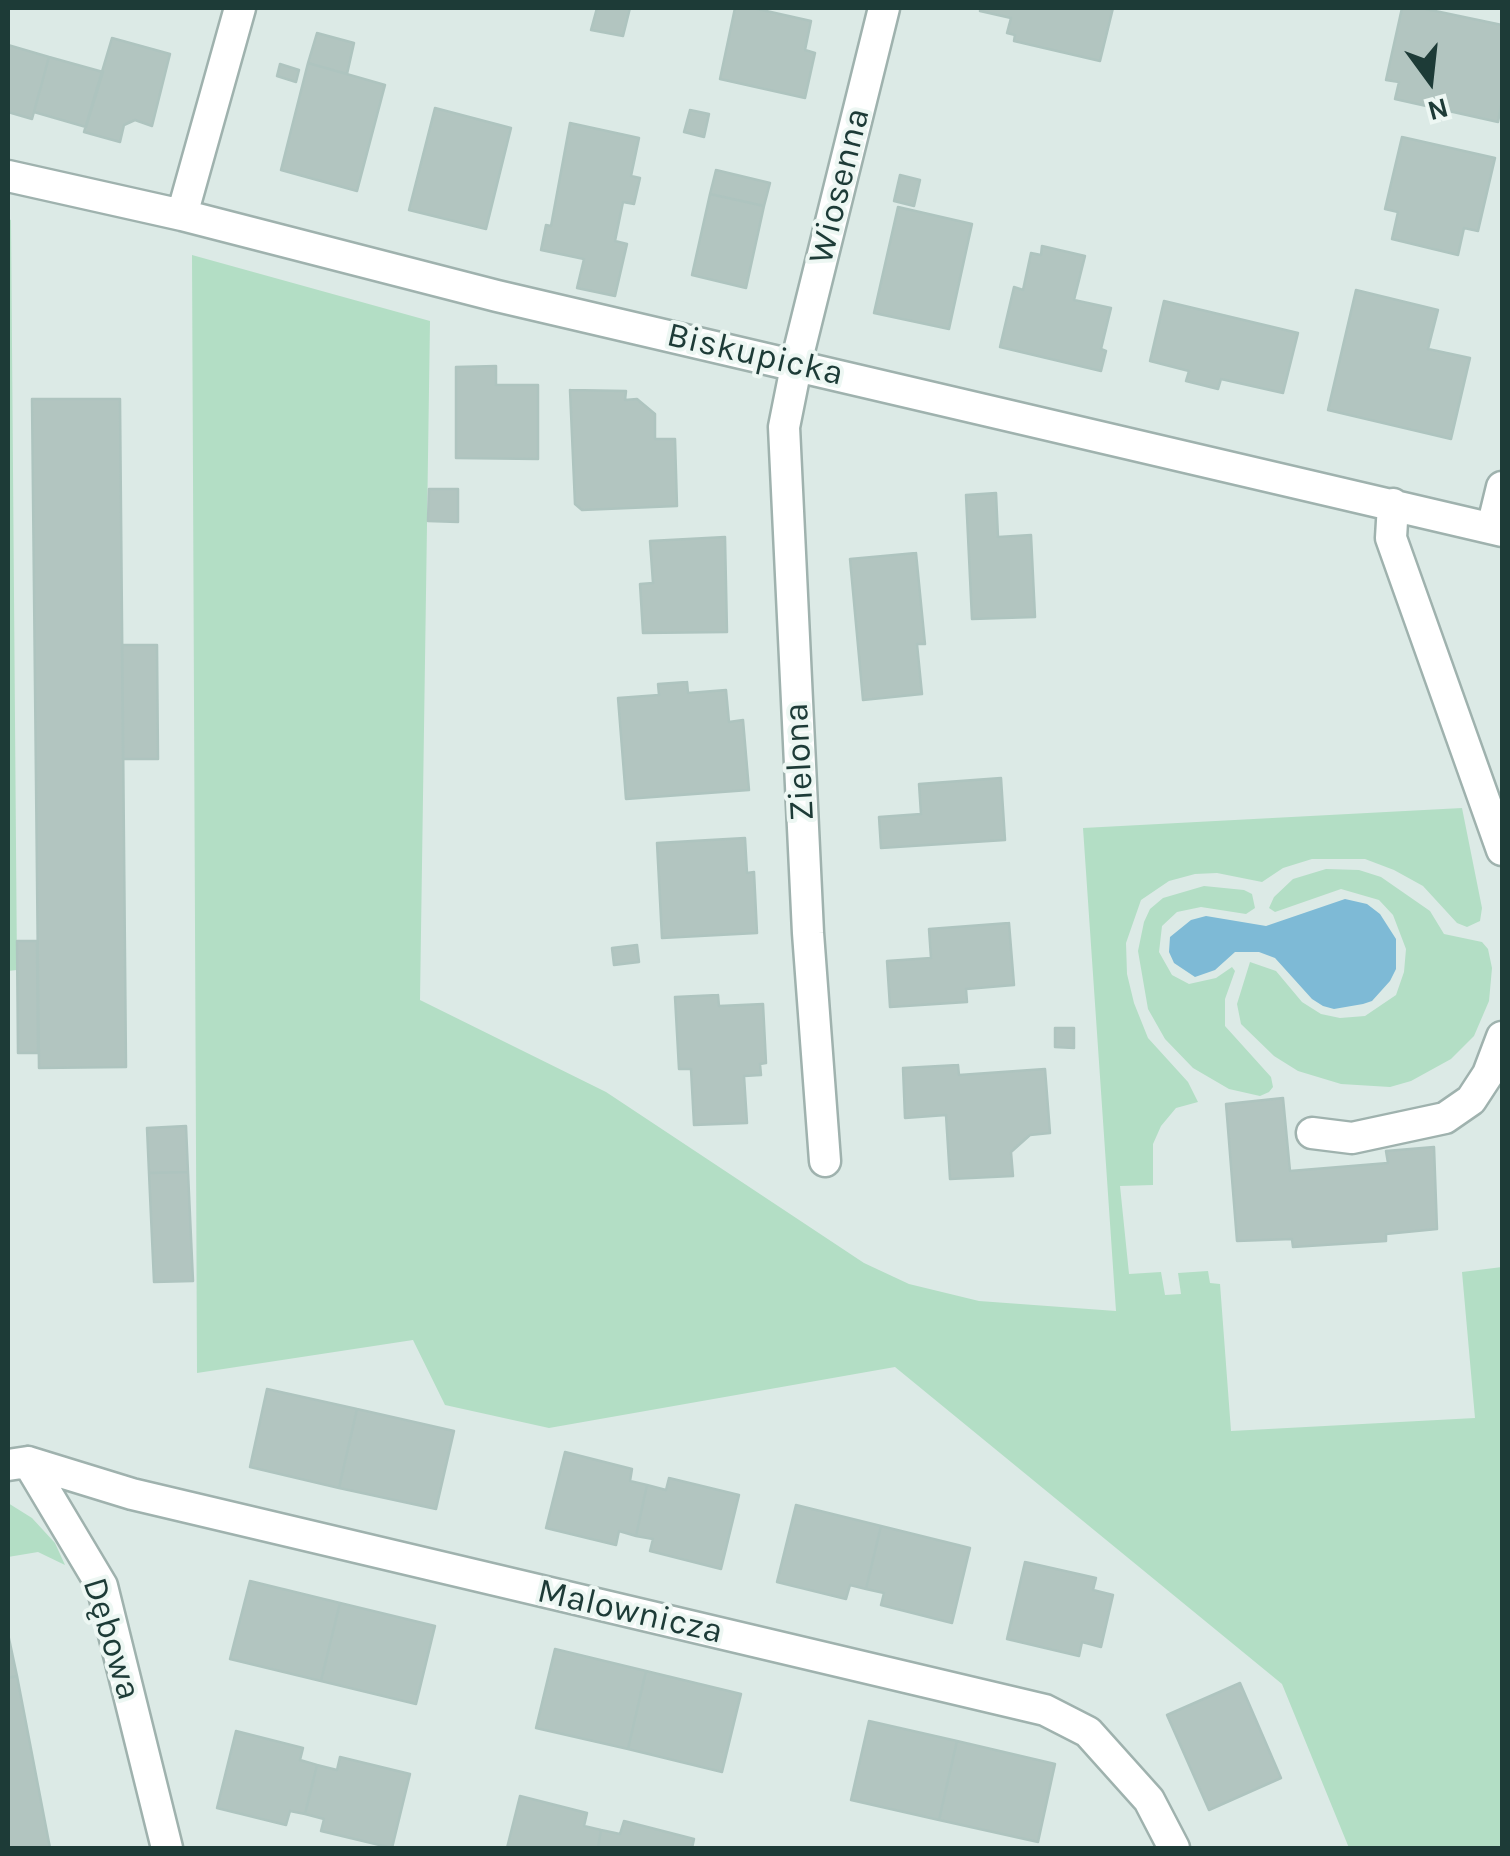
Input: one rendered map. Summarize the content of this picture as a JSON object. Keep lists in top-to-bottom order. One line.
{"streets":{"street":["Wiosenna","Biskupicka","Zielona","Malownicza","Dębowa"]},"crossings":[["Wiosenna","Biskupicka"],["Wiosenna","Zielona"],["Biskupicka","Zielona"],["Malownicza","Dębowa"]],"north":"bottom"}
